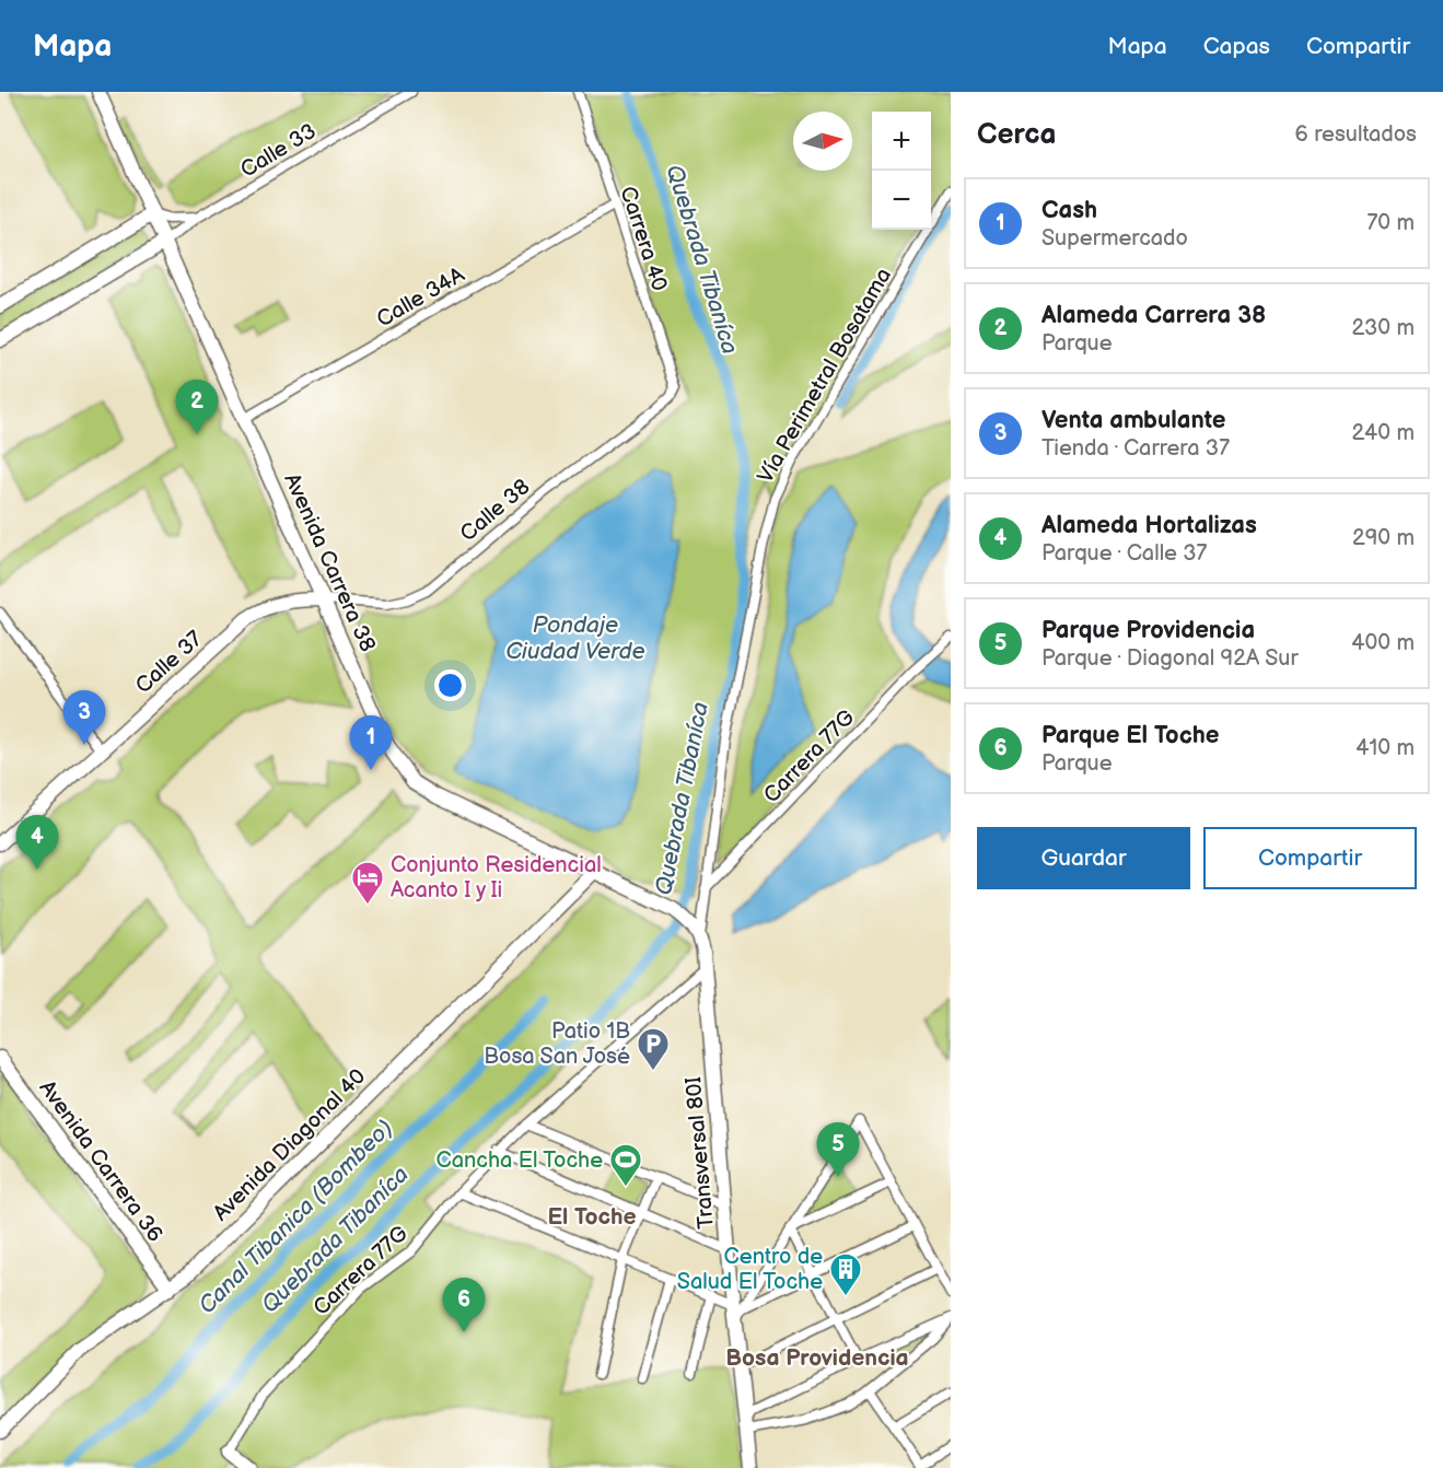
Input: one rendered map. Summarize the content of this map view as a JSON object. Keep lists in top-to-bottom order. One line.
{"streets":{"main road":["Avenida Carrera 38","Calle 37","Avenida Diagonal 40","Transversal 80I","Avenida Carrera 36"],"street":["Calle 33","Carrera 40","Calle 34A","Vía Perimetral Bosatama","Calle 38","Carrera 77G"]},"crossings":[["Calle 33","Avenida Carrera 38"],["Carrera 40","Calle 34A"],["Carrera 40","Calle 38"],["Calle 34A","Avenida Carrera 38"],["Vía Perimetral Bosatama","Carrera 77G"],["Vía Perimetral Bosatama","Transversal 80I"],["Calle 38","Avenida Carrera 38"],["Calle 38","Calle 37"],["Avenida Carrera 38","Calle 37"],["Avenida Carrera 38","Avenida Diagonal 40"],["Avenida Carrera 38","Transversal 80I"],["Carrera 77G","Transversal 80I"],["Avenida Diagonal 40","Avenida Carrera 36"]],"districts":["El Toche","Bosa Providencia"],"water":["Quebrada Tibaníca","Pondaje Ciudad Verde","Canal Tibanica (Bombeo)"],"places":{"hotel":["Conjunto Residencial Acanto I y Ii"],"parking":["Patio 1B Bosa San José"],"sports":["Cancha El Toche"],"building":["Centro de Salud El Toche"]},"north":"right","page":{"header":"Mapa","nav":["Mapa","Capas","Compartir"],"heading":["Cerca","6 resultados"],"map_buttons":["+","−"],"list":[{"mark":"1","name":"Cash","note":"Supermercado","value":"70 m"},{"mark":"2","name":"Alameda Carrera 38","note":"Parque","value":"230 m"},{"mark":"3","name":"Venta ambulante","note":"Tienda · Carrera 37","value":"240 m"},{"mark":"4","name":"Alameda Hortalizas","note":"Parque · Calle 37","value":"290 m"},{"mark":"5","name":"Parque Providencia","note":"Parque · Diagonal 92A Sur","value":"400 m"},{"mark":"6","name":"Parque El Toche","note":"Parque","value":"410 m"}],"pins":["2","3","1","4","5","6"],"buttons":["Guardar","Compartir"]}}
